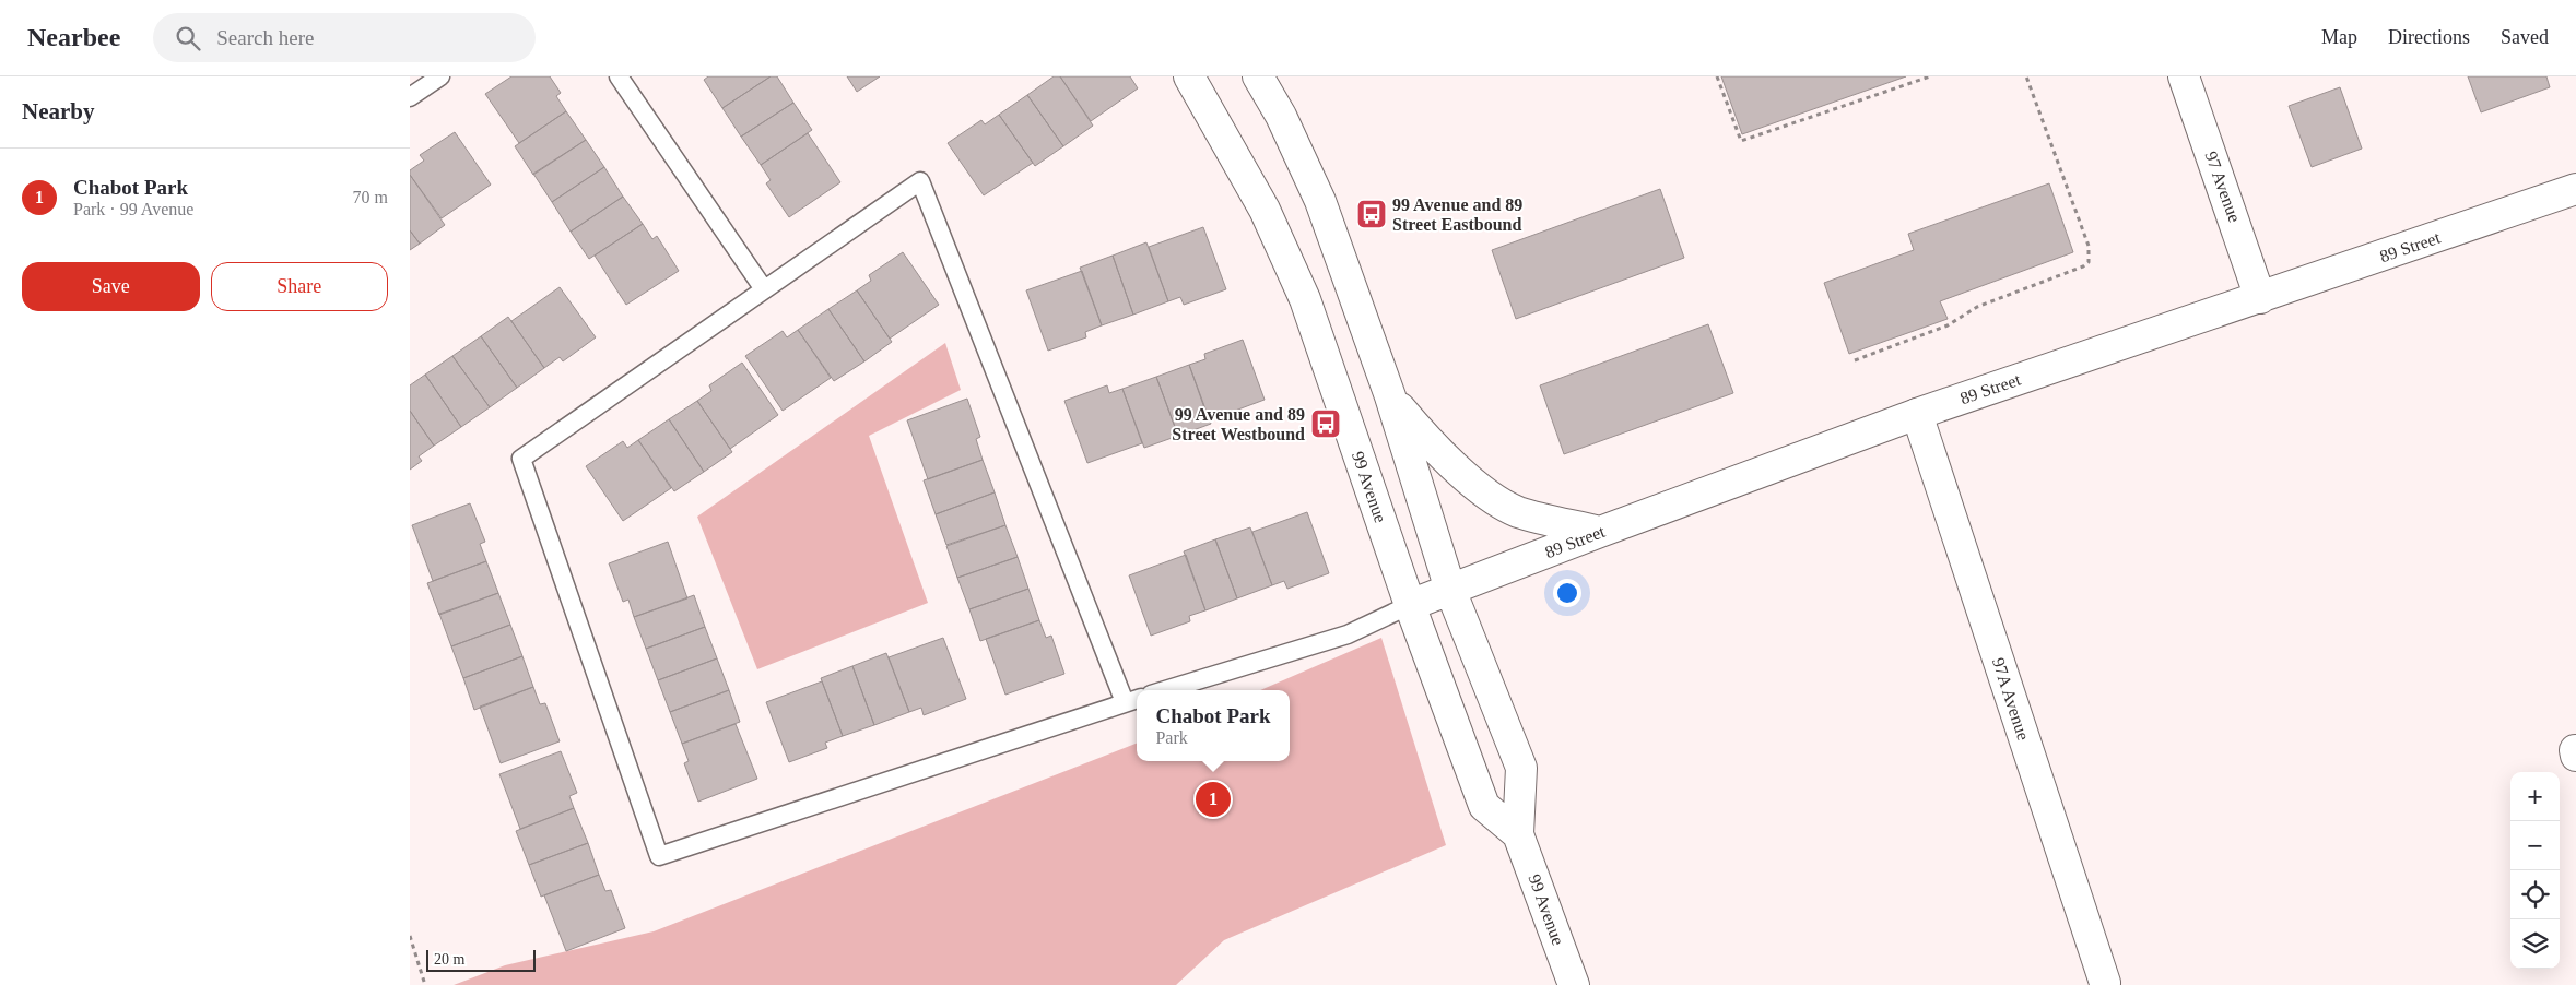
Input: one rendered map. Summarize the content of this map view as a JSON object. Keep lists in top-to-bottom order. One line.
{"streets":{"street":["97 Avenue","89 Street","99 Avenue","97A Avenue"]},"crossings":[["97 Avenue","89 Street"],["89 Street","99 Avenue"],["89 Street","97A Avenue"]],"places":{"bus stop":["99 Avenue and 89 Street Eastbound","99 Avenue and 89 Street Westbound"]},"scale_bar":"20 m","page":{"header":"Nearbee","search":"Search here","nav":["Map","Directions","Saved"],"heading":"Nearby","list":[{"mark":"1","name":"Chabot Park","note":"Park · 99 Avenue","value":"70 m"}],"buttons":["Save","Share"],"popup":["Chabot Park","Park"],"map_buttons":["+","−"],"pins":"1","scale":"20 m"}}
